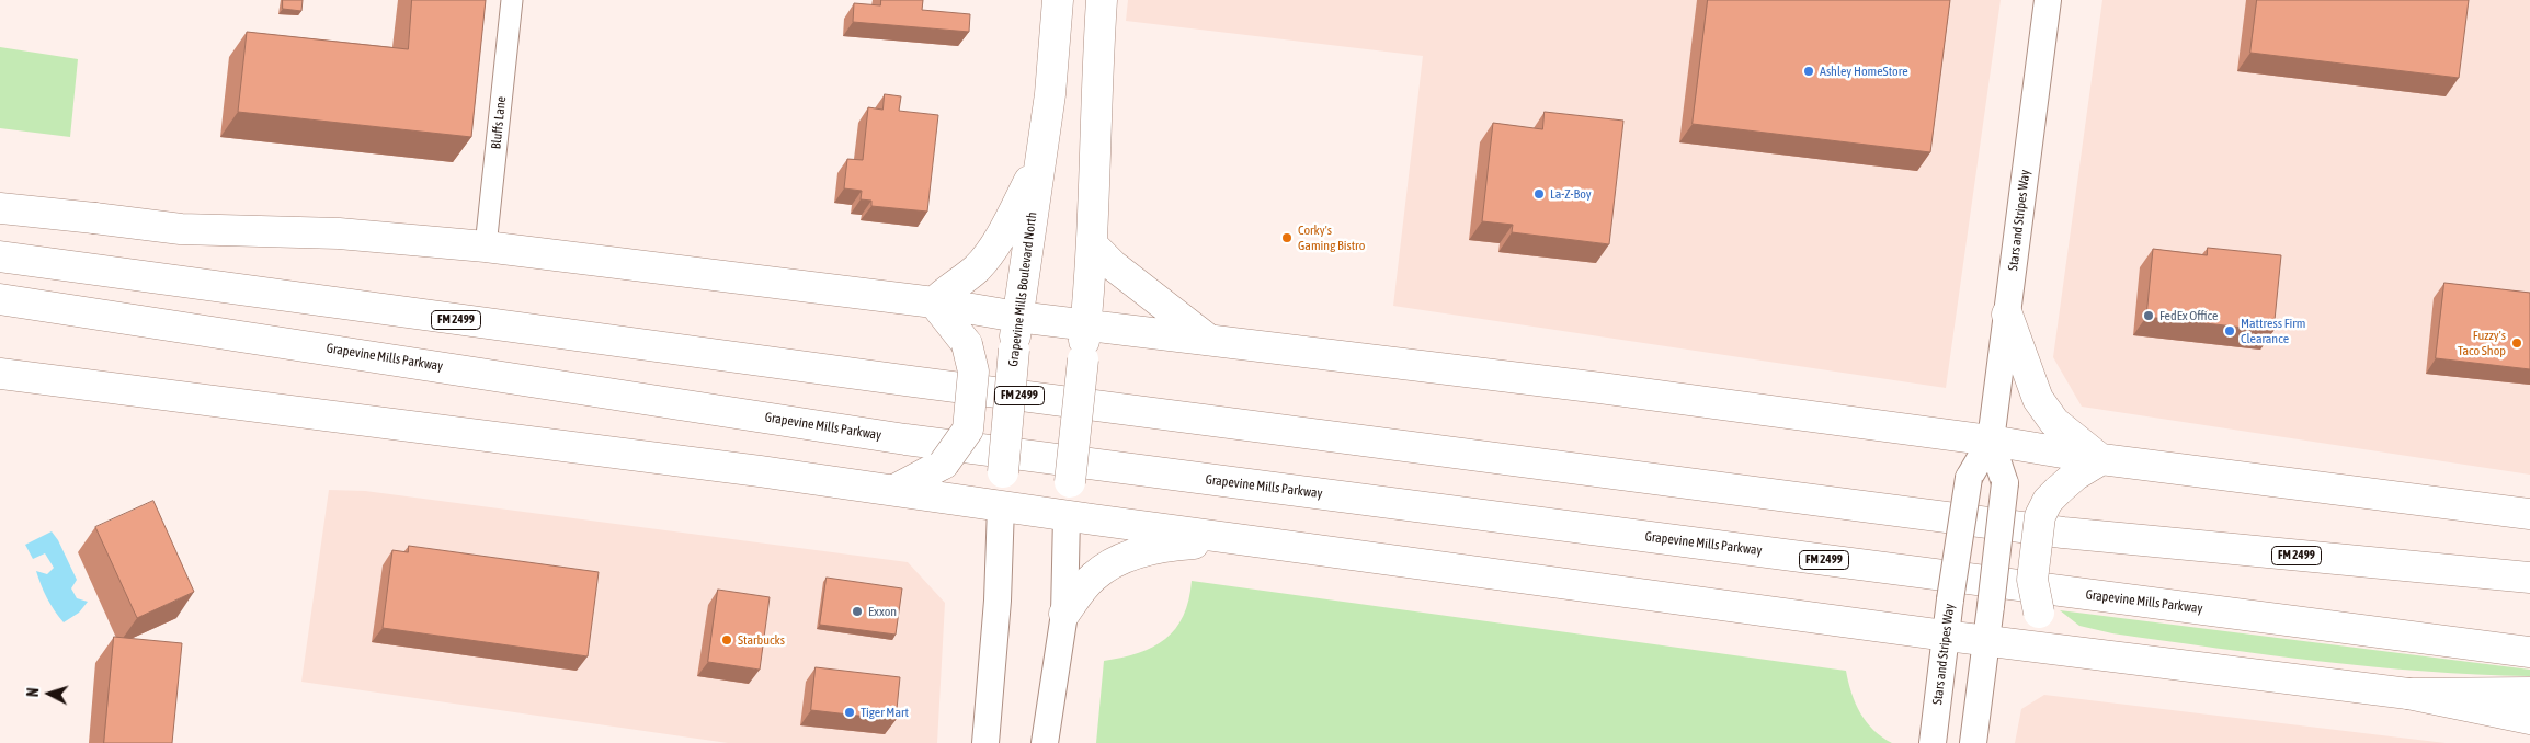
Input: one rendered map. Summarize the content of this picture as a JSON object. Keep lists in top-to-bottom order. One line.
{"streets":{"main road":["Grapevine Mills Boulevard North","FM 2499","Grapevine Mills Parkway"],"street":["Bluffs Lane","Stars and Stripes Way"]},"places":["Ashley HomeStore","La-Z-Boy","Corky's Gaming Bistro","FedEx Office","Mattress Firm Clearance","Fuzzy's Taco Shop","Exxon","Starbucks","Tiger Mart"],"north":"left"}
